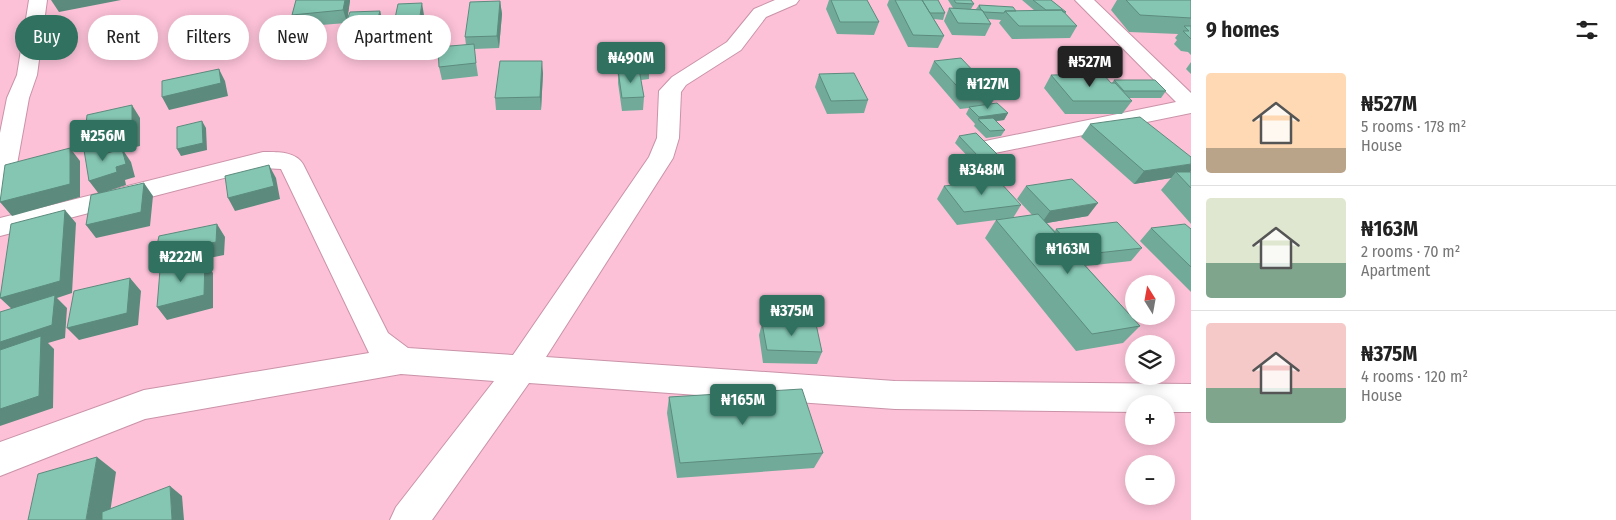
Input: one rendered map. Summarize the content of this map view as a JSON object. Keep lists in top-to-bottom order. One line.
{"north":"top","page":{"heading":"9 homes","chip":["Buy","Rent","Filters","New","Apartment"],"price":["₦490M","₦527M","₦127M","₦256M","₦348M","₦163M","₦222M","₦375M","₦165M"],"list":[{"name":"₦527M","note":"5 rooms · 178 m² · House"},{"name":"₦163M","note":"2 rooms · 70 m² · Apartment"},{"name":"₦375M","note":"4 rooms · 120 m² · House"}],"map_buttons":["+","−"]}}
